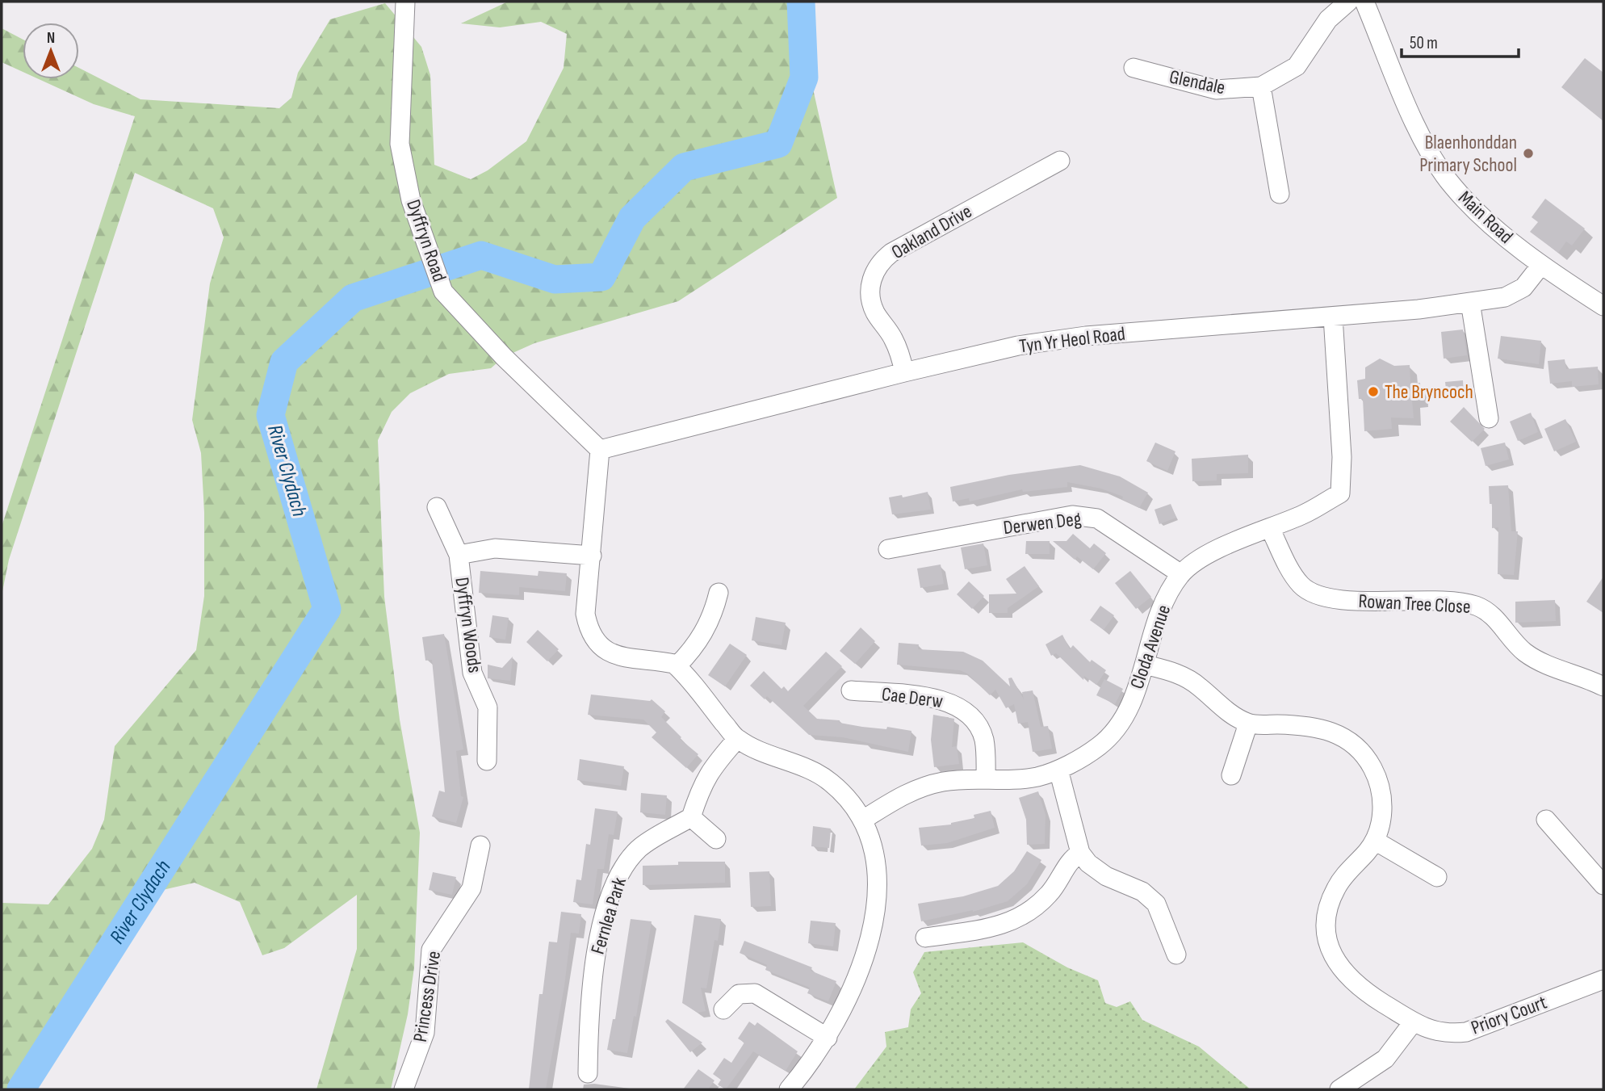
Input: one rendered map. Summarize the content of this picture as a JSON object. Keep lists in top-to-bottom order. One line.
{"streets":{"street":["Glendale","Main Road","Oakland Drive","Dyffryn Road","Tyn Yr Heol Road","Derwen Deg","Rowan Tree Close","Dyffryn Woods","Cloda Avenue","Cae Derw","Fernlea Park","Princess Drive","Priory Court"]},"crossings":[["Main Road","Tyn Yr Heol Road"],["Oakland Drive","Tyn Yr Heol Road"],["Dyffryn Road","Tyn Yr Heol Road"],["Tyn Yr Heol Road","Cloda Avenue"],["Derwen Deg","Cloda Avenue"],["Rowan Tree Close","Cloda Avenue"],["Cloda Avenue","Cae Derw"],["Cloda Avenue","Priory Court"]],"water":["River Clydach"],"places":["Blaenhonddan Primary School","The Bryncoch"],"scale_bar":"50 m","north":"top"}
